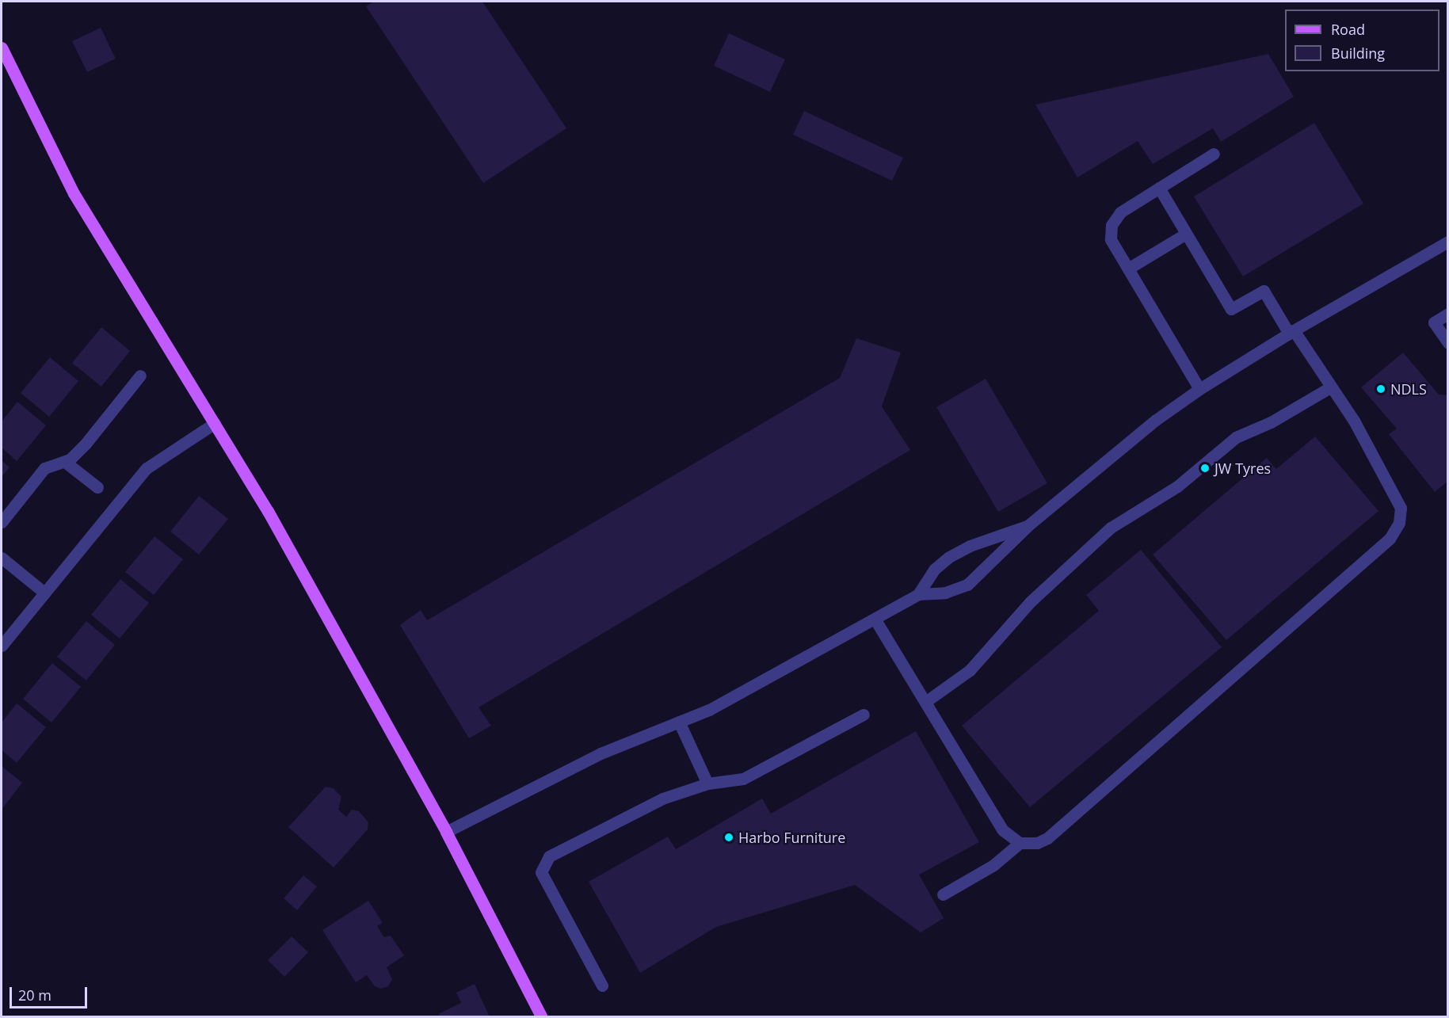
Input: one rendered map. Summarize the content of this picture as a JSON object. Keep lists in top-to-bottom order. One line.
{"places":["NDLS","JW Tyres","Harbo Furniture"],"legend":["Road","Building"],"scale_bar":"20 m"}
